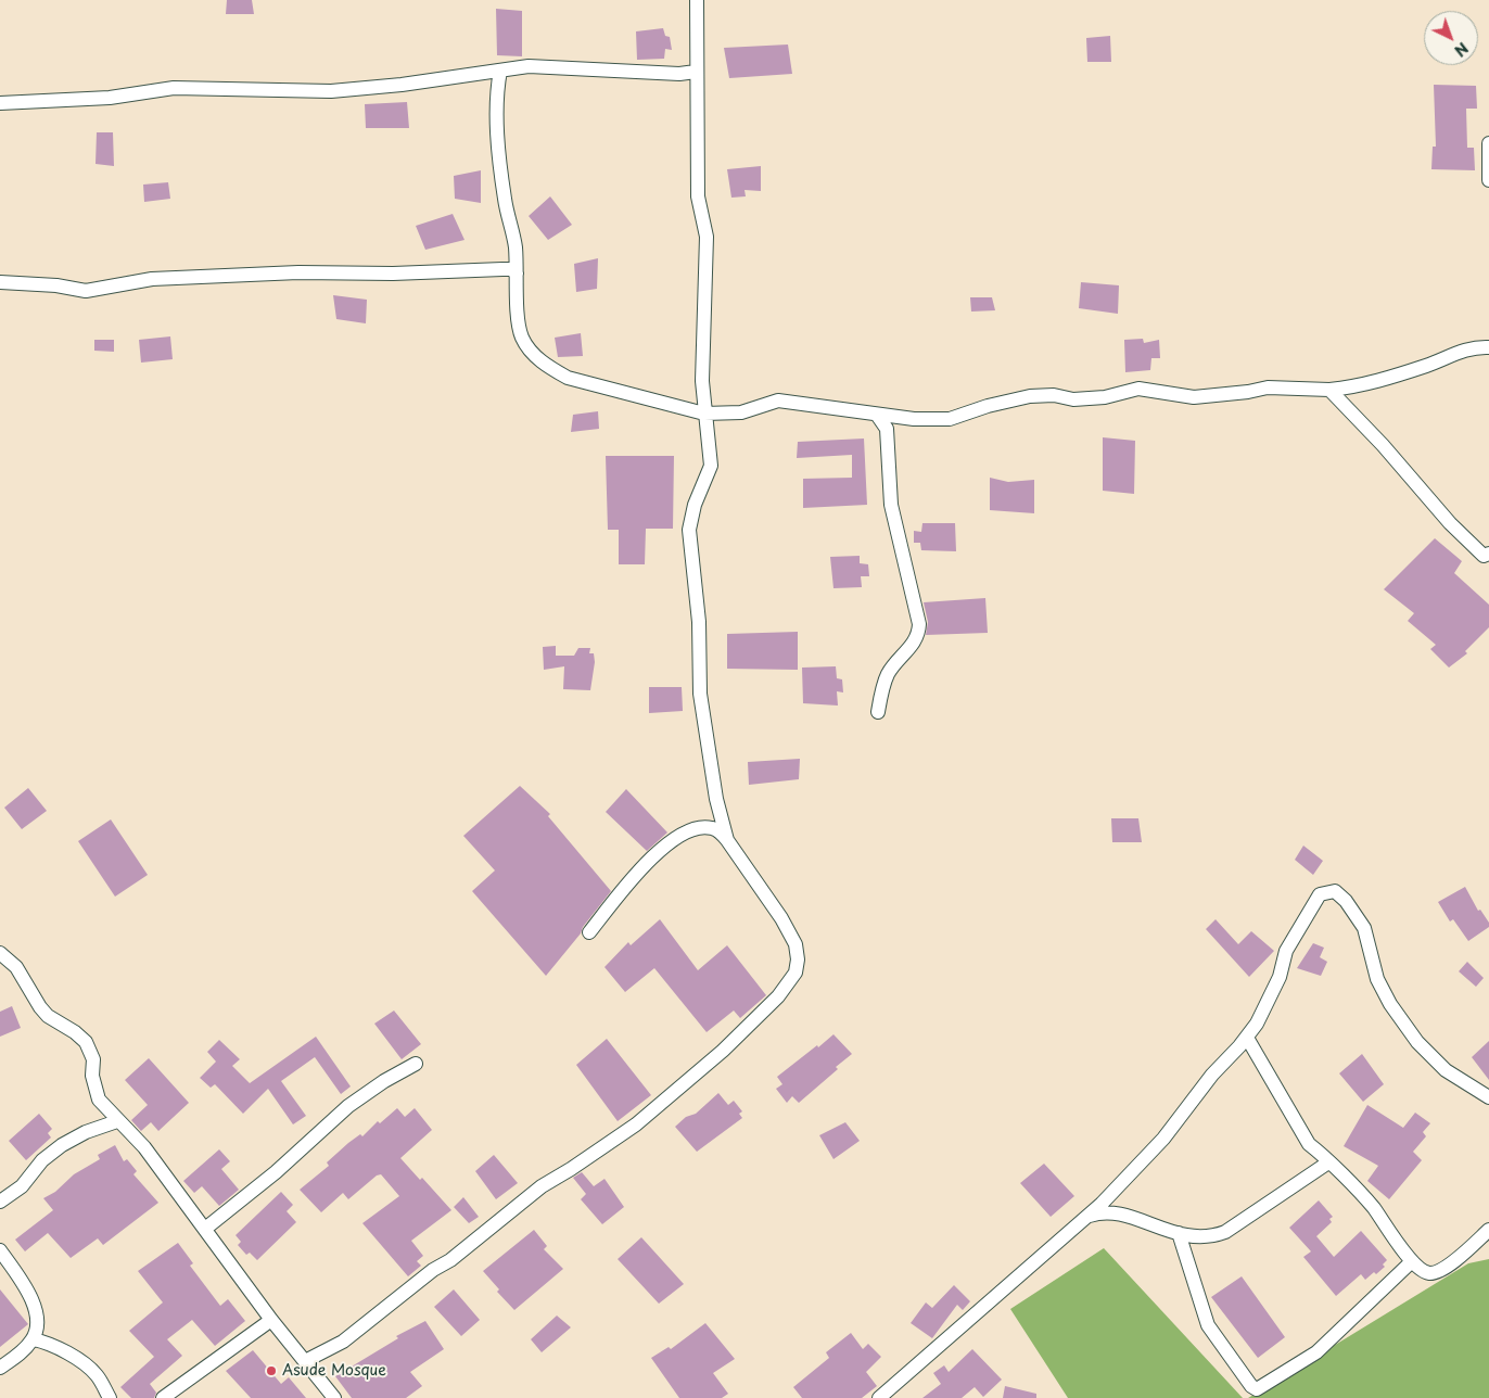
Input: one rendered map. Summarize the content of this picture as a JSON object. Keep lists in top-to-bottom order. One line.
{"places":["Asude Mosque"],"north":"bottom right"}
